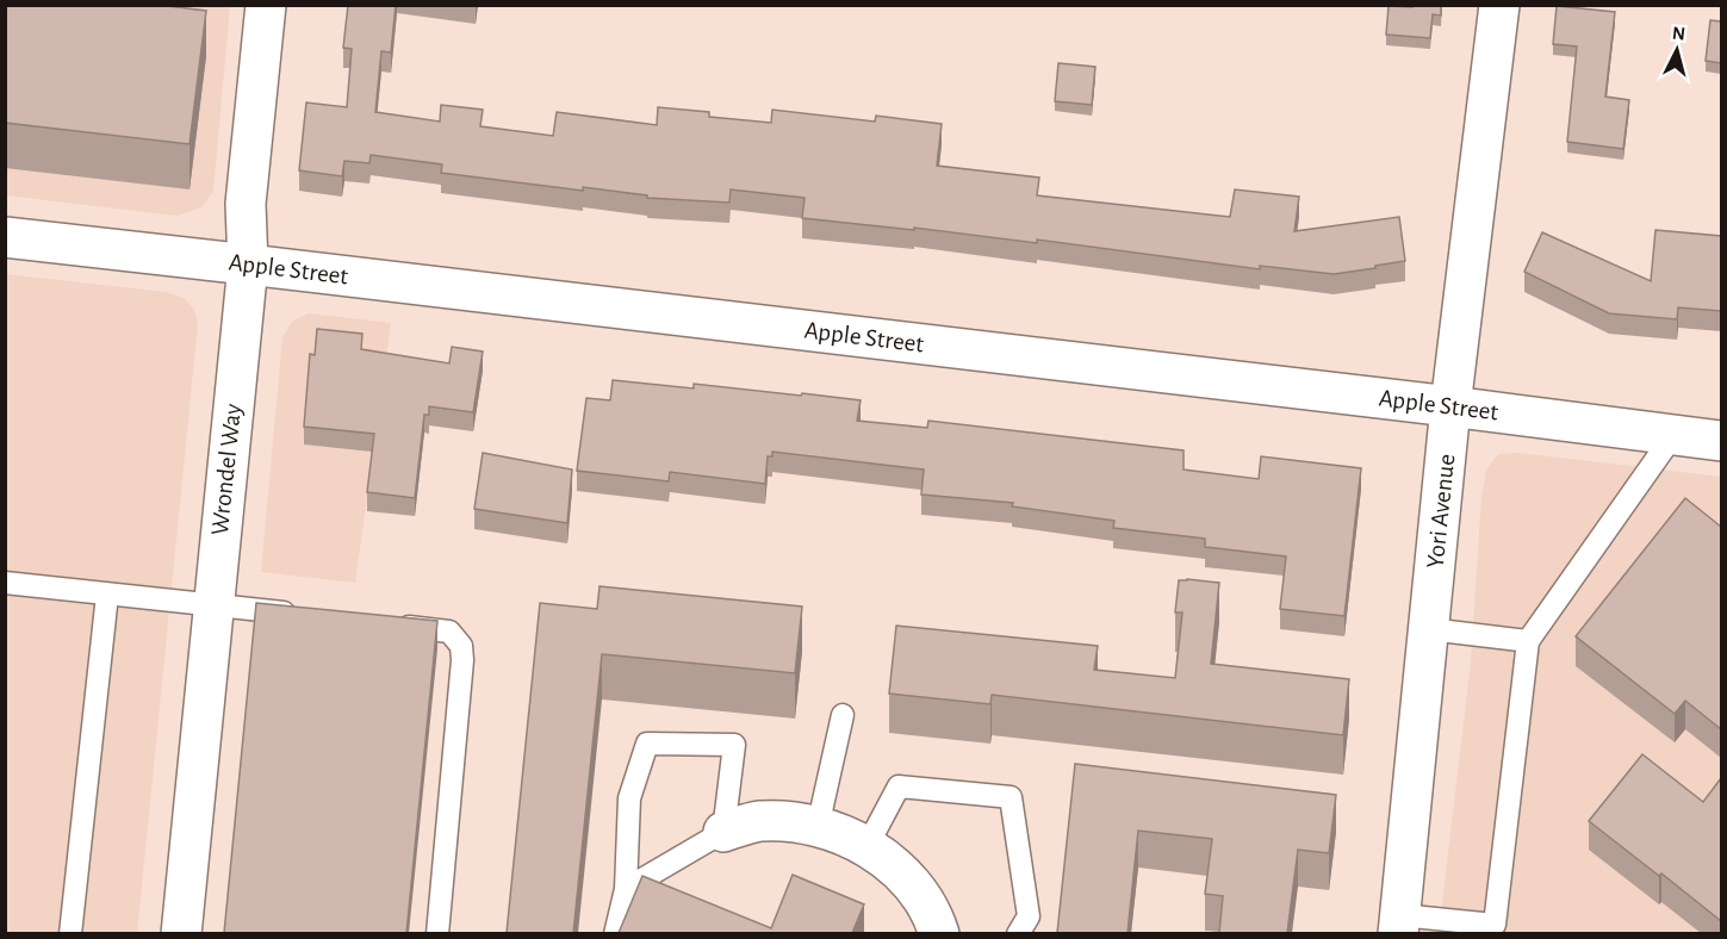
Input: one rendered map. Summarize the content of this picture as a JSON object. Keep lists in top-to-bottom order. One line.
{"streets":{"street":["Apple Street","Wrondel Way","Yori Avenue"]},"crossings":[["Apple Street","Wrondel Way"],["Apple Street","Yori Avenue"]],"north":"top"}
